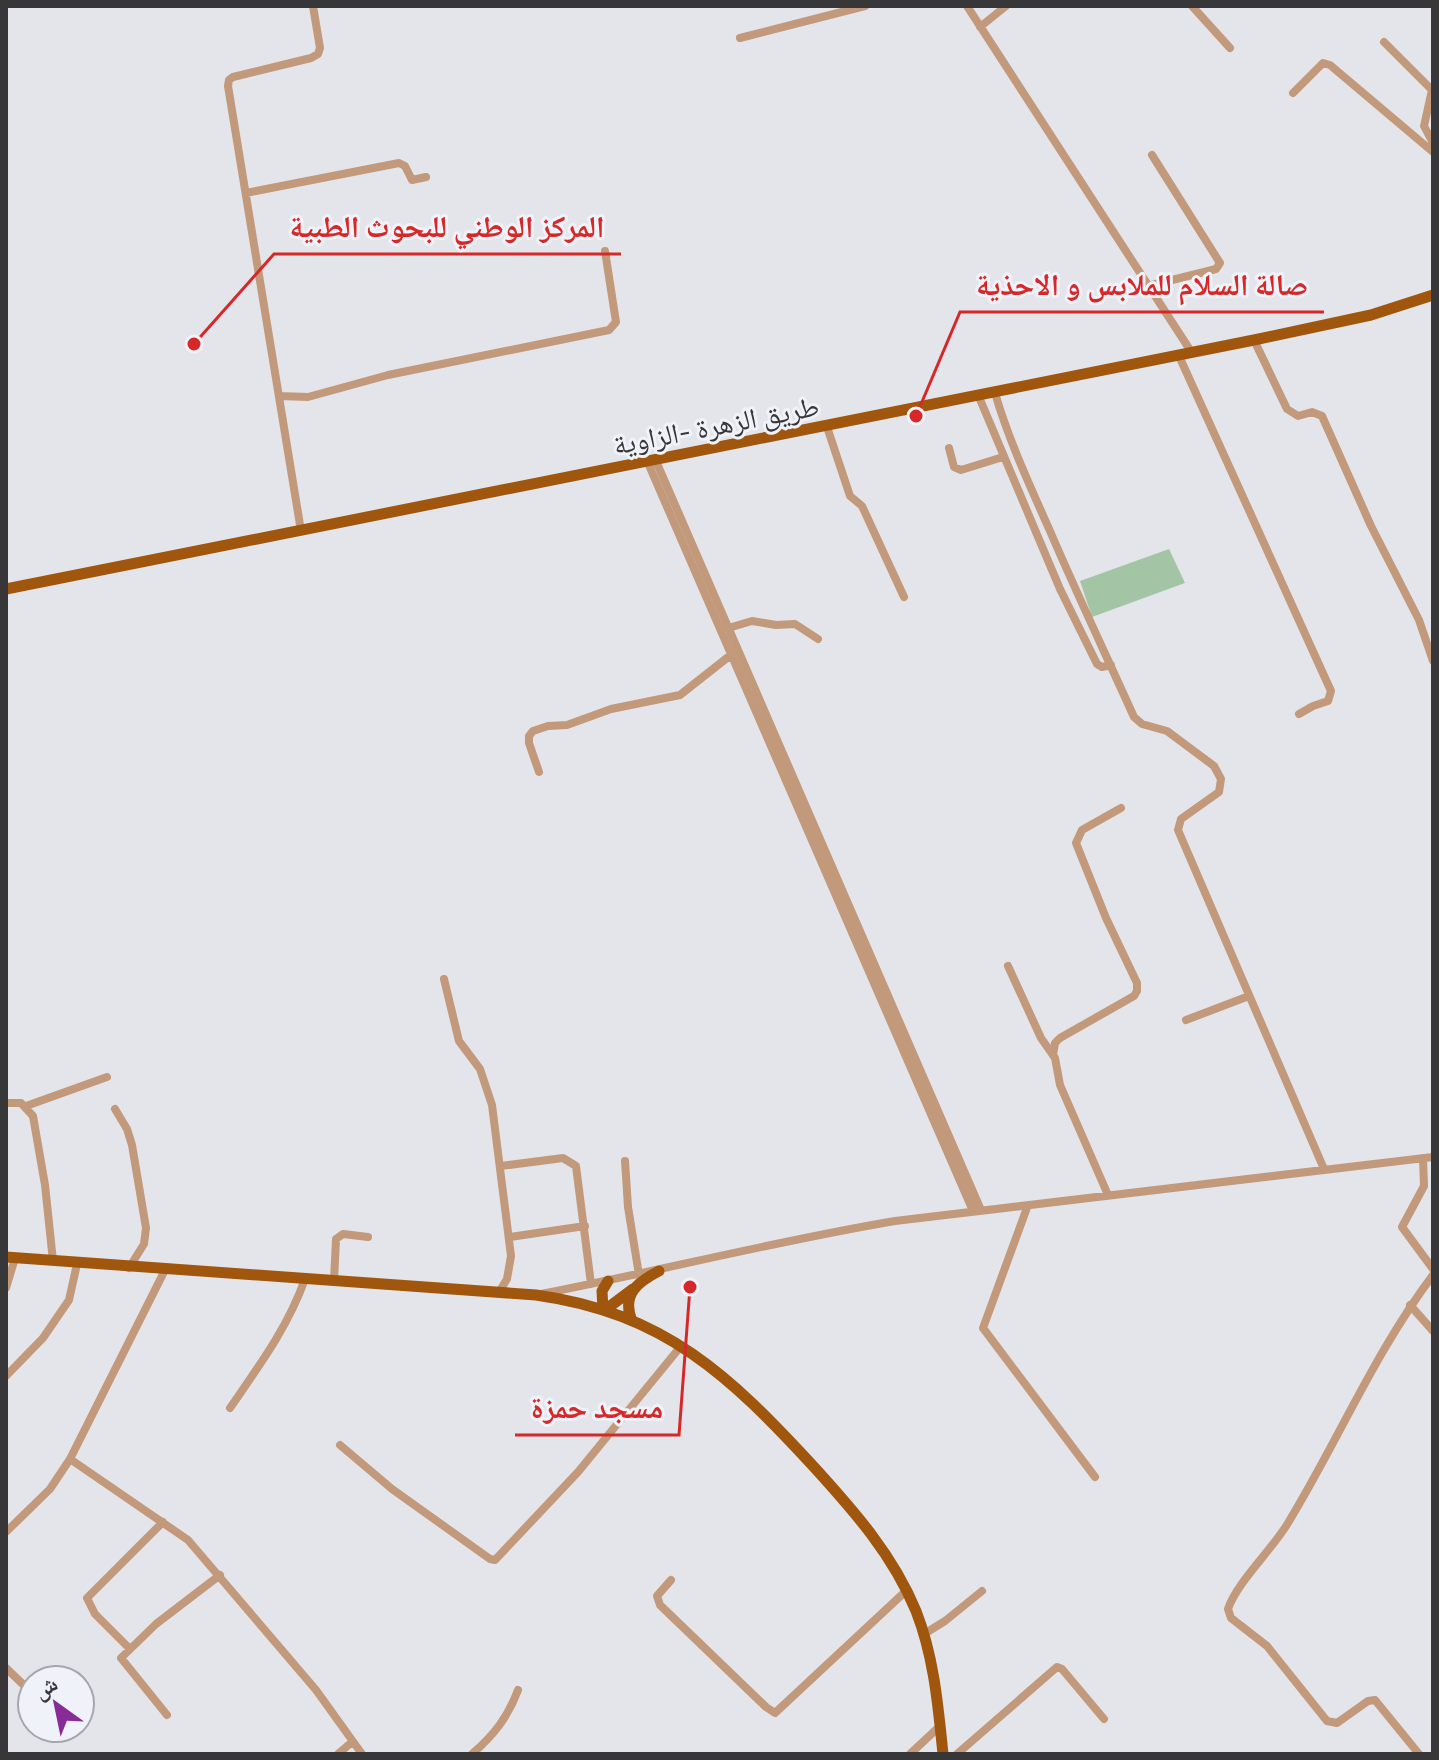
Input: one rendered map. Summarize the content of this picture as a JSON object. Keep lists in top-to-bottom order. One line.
{"streets":{"main road":["طريق الزهرة -الزاوية"]},"places":["المركز الوطني للبحوث الطبية","صالة السلام للملابس و الاحذية","مسجد حمزة"],"north":"top left"}
